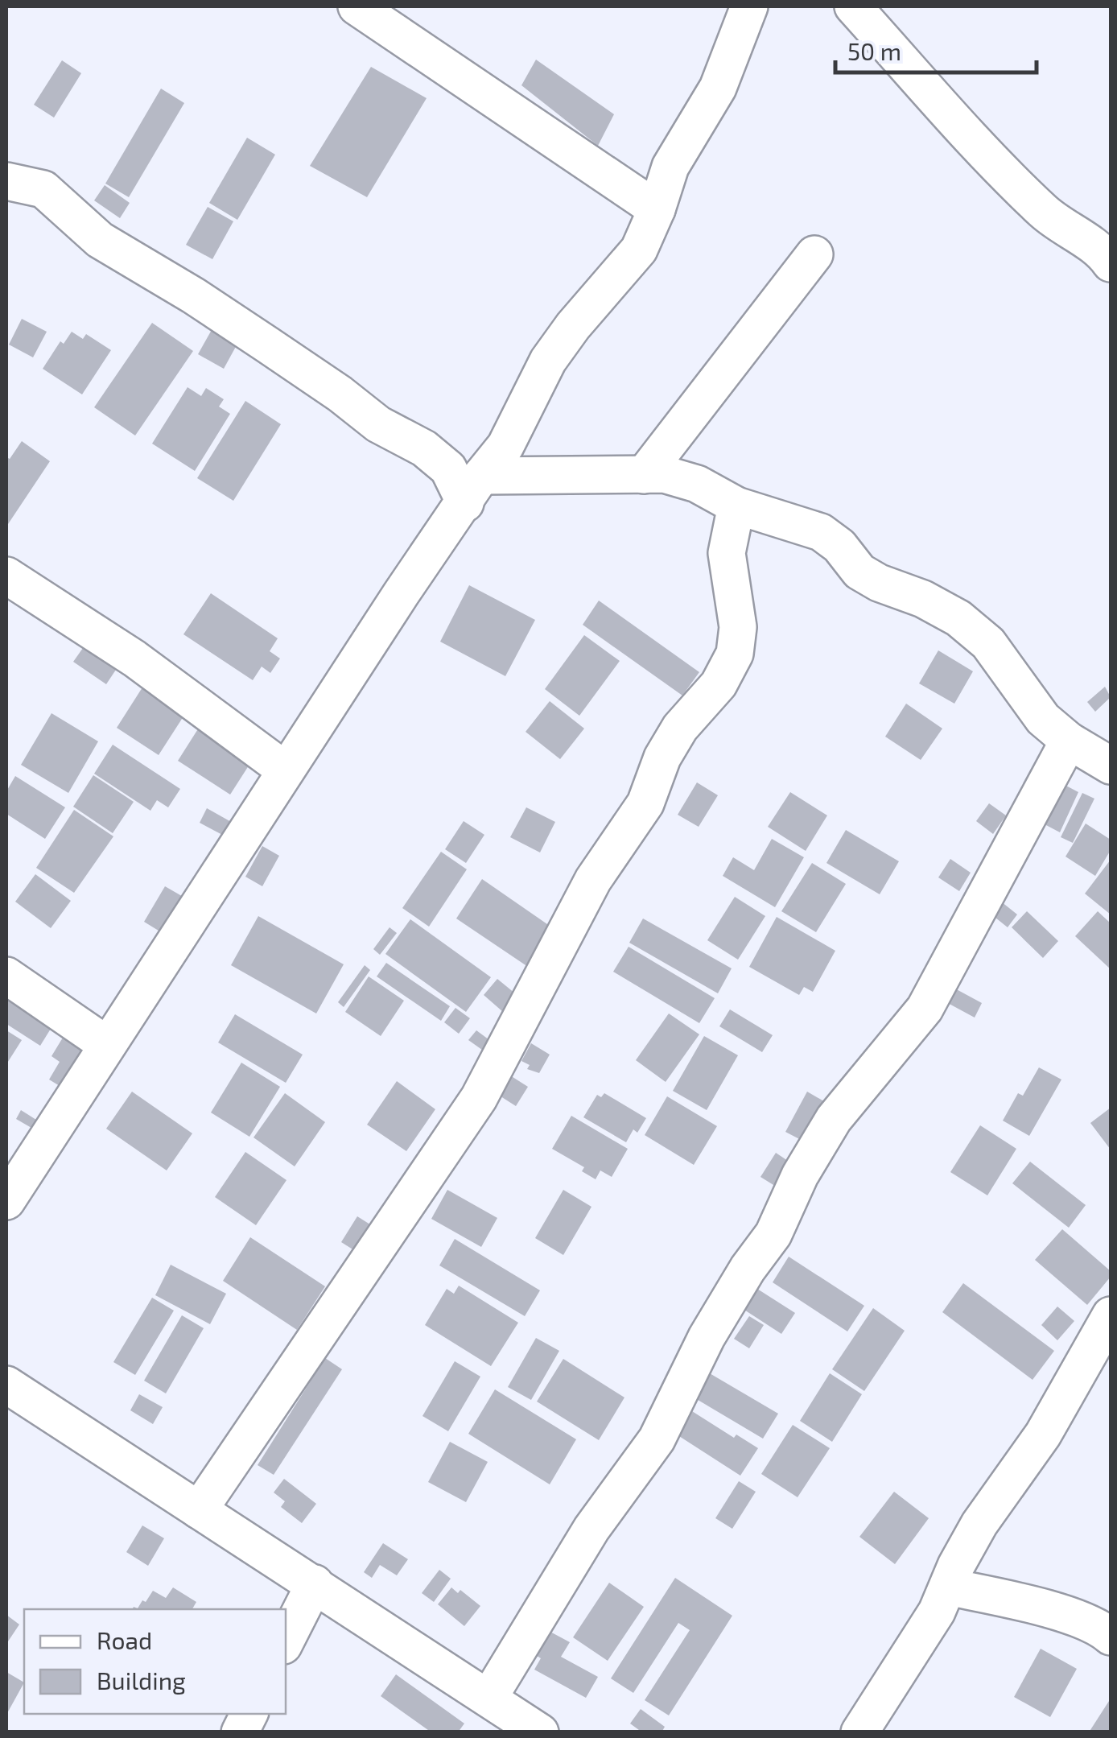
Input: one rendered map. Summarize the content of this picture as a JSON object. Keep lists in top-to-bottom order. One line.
{"legend":["Road","Building"],"scale_bar":"50 m"}
